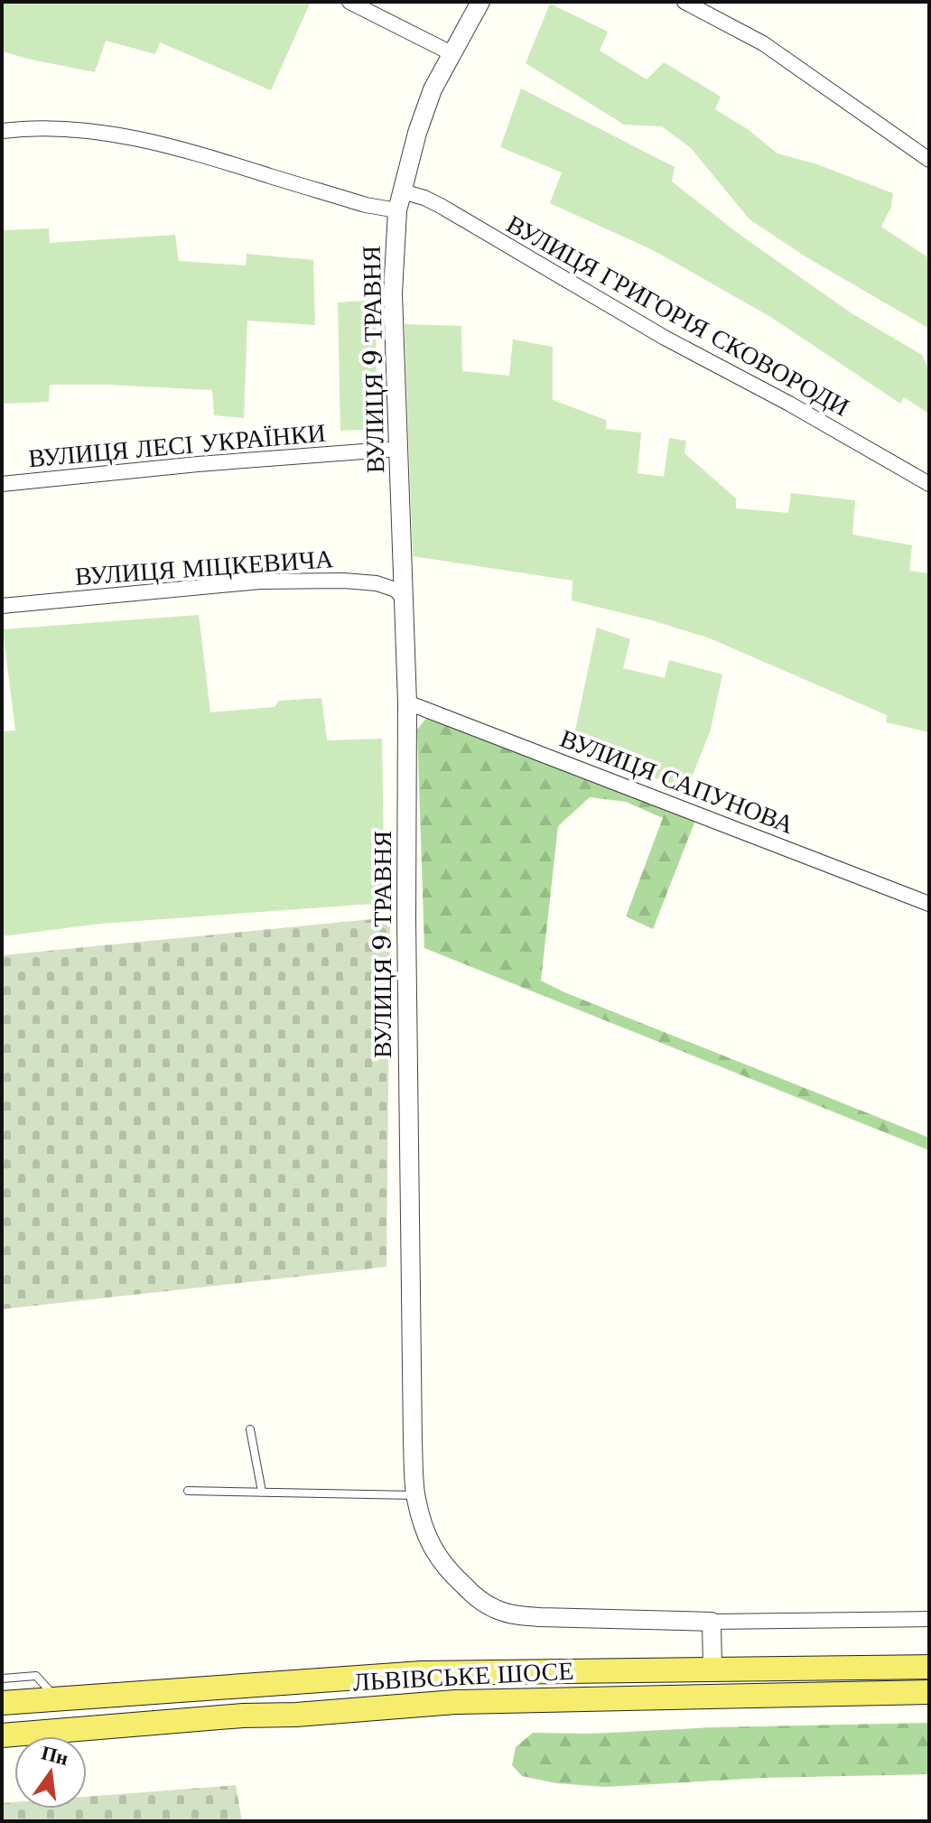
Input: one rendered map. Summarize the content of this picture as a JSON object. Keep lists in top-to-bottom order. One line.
{"streets":{"main road":["ЛЬВІВСЬКЕ ШОСЕ"],"street":["ВУЛИЦЯ ГРИГОРІЯ СКОВОРОДИ","ВУЛИЦЯ 9 ТРАВНЯ","ВУЛИЦЯ ЛЕСІ УКРАЇНКИ","ВУЛИЦЯ МІЦКЕВИЧА","ВУЛИЦЯ САПУНОВА"]},"crossings":[["ВУЛИЦЯ ГРИГОРІЯ СКОВОРОДИ","ВУЛИЦЯ 9 ТРАВНЯ"],["ВУЛИЦЯ 9 ТРАВНЯ","ВУЛИЦЯ ЛЕСІ УКРАЇНКИ"],["ВУЛИЦЯ 9 ТРАВНЯ","ВУЛИЦЯ МІЦКЕВИЧА"],["ВУЛИЦЯ 9 ТРАВНЯ","ВУЛИЦЯ САПУНОВА"]],"north":"top"}
